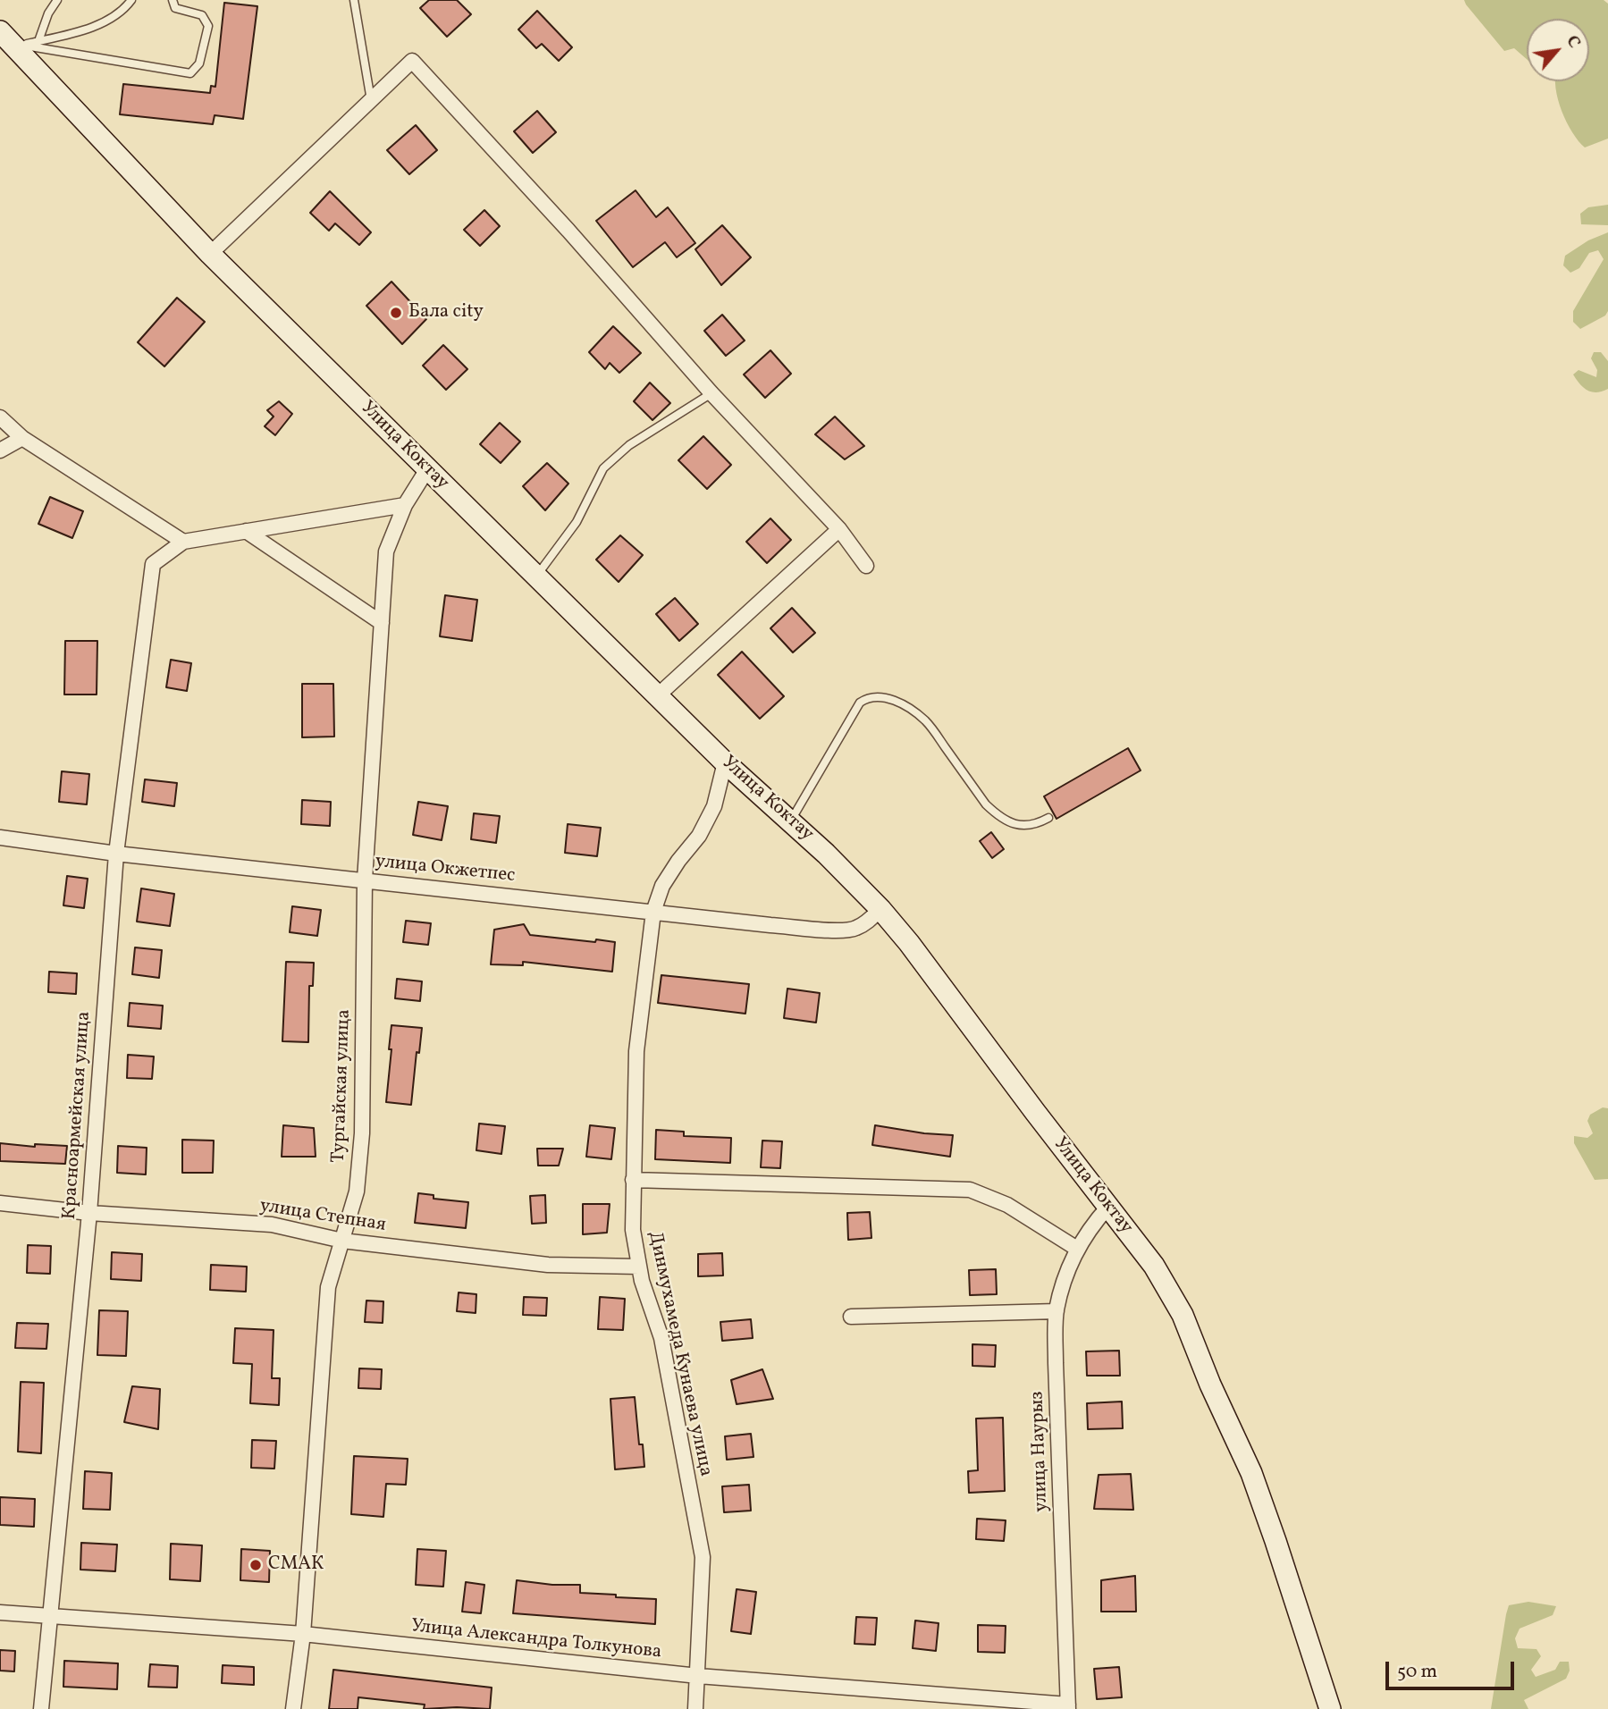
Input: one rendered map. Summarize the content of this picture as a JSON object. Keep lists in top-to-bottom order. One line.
{"streets":{"street":["Улица Коктау","улица Окжетпес","Тургайская улица","Красноармейская улица","улица Степная","Динмухамеда Кунаева улица","улица Наурыз","Улица Александра Толкунова"]},"crossings":[["Улица Коктау","улица Окжетпес"],["Улица Коктау","Тургайская улица"],["Улица Коктау","Динмухамеда Кунаева улица"],["Улица Коктау","улица Наурыз"],["улица Окжетпес","Тургайская улица"],["улица Окжетпес","Красноармейская улица"],["улица Окжетпес","Динмухамеда Кунаева улица"],["Тургайская улица","улица Степная"],["Тургайская улица","Улица Александра Толкунова"],["Красноармейская улица","улица Степная"],["Красноармейская улица","Улица Александра Толкунова"],["улица Степная","Динмухамеда Кунаева улица"],["Динмухамеда Кунаева улица","Улица Александра Толкунова"],["улица Наурыз","Улица Александра Толкунова"]],"places":["Бала city","СМАК"],"scale_bar":"50 m","north":"top right"}
